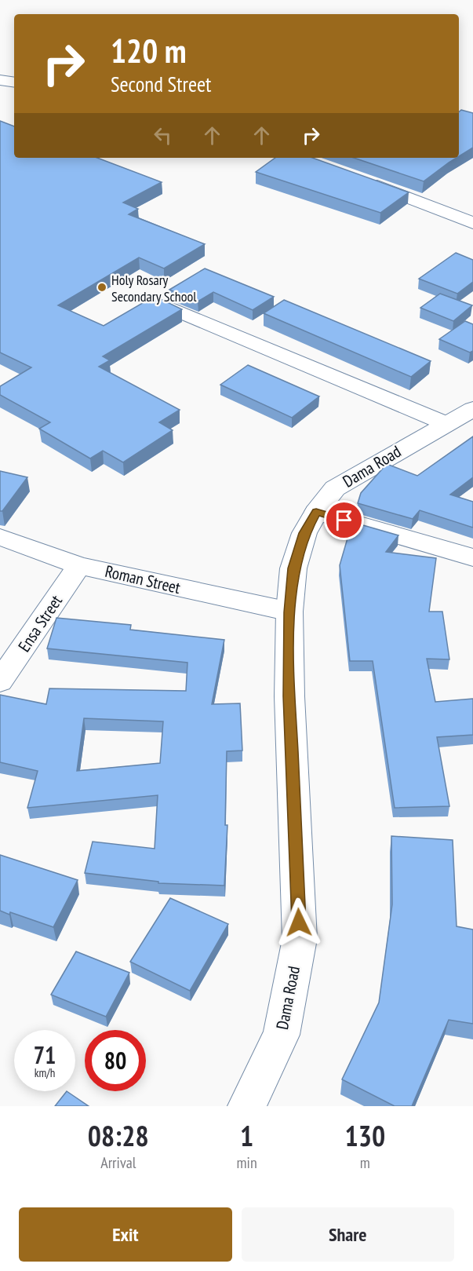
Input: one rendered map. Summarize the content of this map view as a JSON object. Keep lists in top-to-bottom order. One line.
{"streets":{"highway":["Dama Road"],"street":["Roman Street","Ensa Street"]},"crossings":[["Dama Road","Roman Street"],["Roman Street","Ensa Street"]],"places":["Holy Rosary Secondary School"],"page":{"turn":["120 m","Second Street"],"speed":"71 km/h","limit":"80","eta":["08:28","Arrival","1","min","130","m"],"buttons":["Exit","Share"]}}
